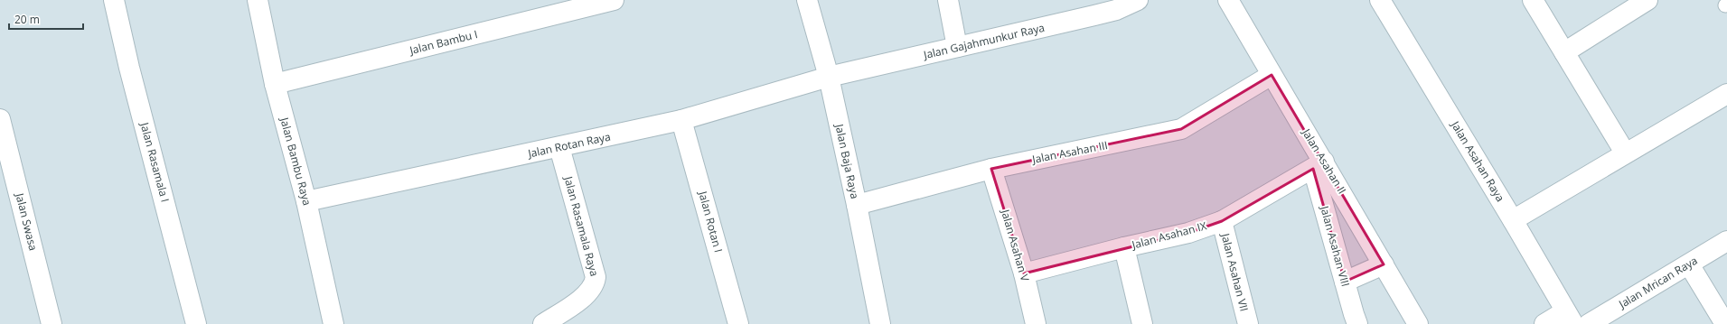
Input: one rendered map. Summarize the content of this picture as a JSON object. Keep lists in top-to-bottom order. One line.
{"streets":{"street":["Jalan Gajahmunkur Raya","Jalan Bambu I","Jalan Rotan Raya","Jalan Asahan III","Jalan Bambu Raya","Jalan Baja Raya","Jalan Asahan II","Jalan Asahan Raya","Jalan Rasamala I","Jalan Swasa","Jalan Rotan I","Jalan Rasamala Raya","Jalan Asahan IX","Jalan Asahan V","Jalan Asahan VIII","Jalan Asahan VII","Jalan Mrican Raya"]},"crossings":[["Jalan Gajahmunkur Raya","Jalan Rotan Raya"],["Jalan Gajahmunkur Raya","Jalan Baja Raya"],["Jalan Bambu I","Jalan Bambu Raya"],["Jalan Rotan Raya","Jalan Bambu Raya"],["Jalan Rotan Raya","Jalan Baja Raya"],["Jalan Rotan Raya","Jalan Rotan I"],["Jalan Rotan Raya","Jalan Rasamala Raya"],["Jalan Asahan III","Jalan Baja Raya"],["Jalan Asahan III","Jalan Asahan II"],["Jalan Asahan III","Jalan Asahan V"],["Jalan Asahan II","Jalan Asahan IX"],["Jalan Asahan II","Jalan Asahan VIII"],["Jalan Asahan IX","Jalan Asahan V"],["Jalan Asahan IX","Jalan Asahan VIII"],["Jalan Asahan IX","Jalan Asahan VII"]],"scale_bar":"20 m"}
